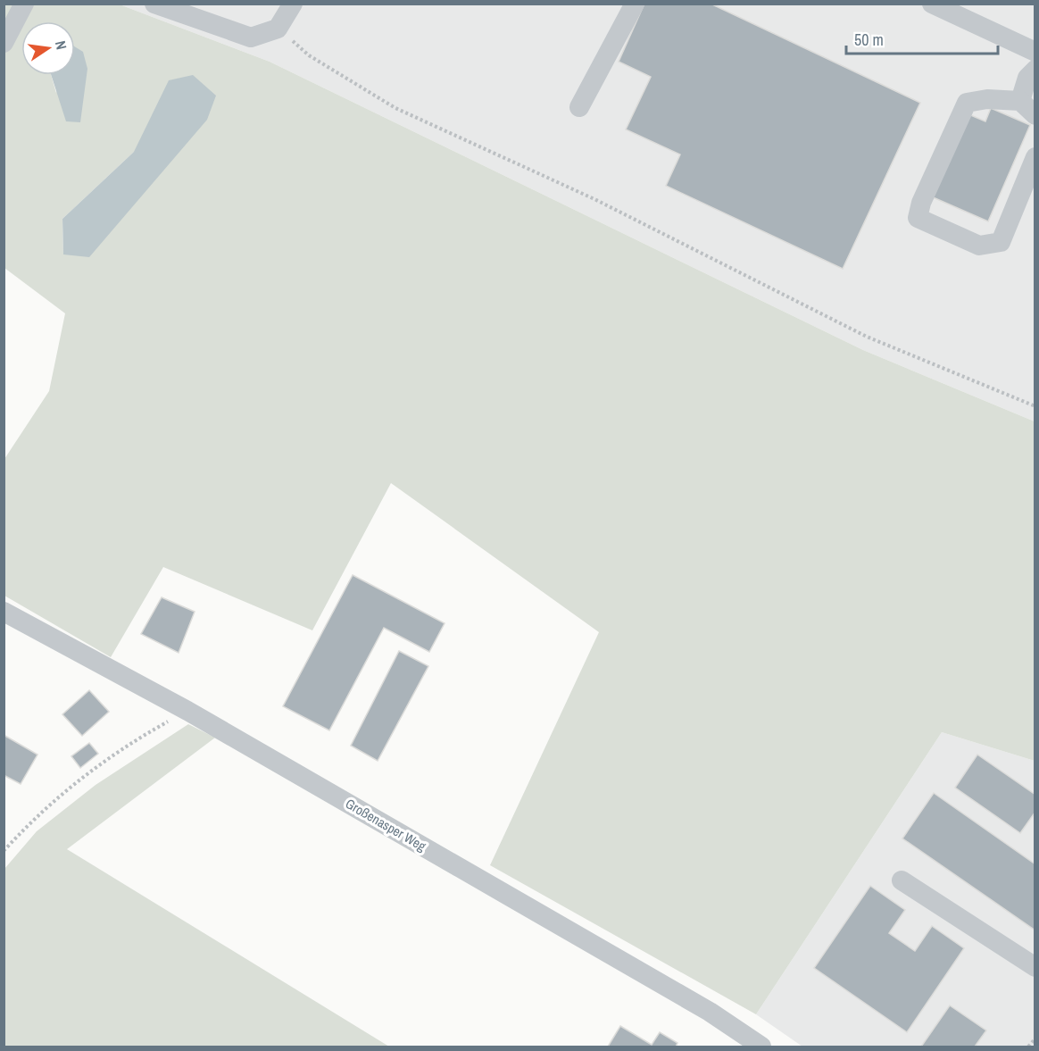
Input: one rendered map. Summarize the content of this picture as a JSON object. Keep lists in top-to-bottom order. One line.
{"streets":{"street":["Großenasper Weg"]},"scale_bar":"50 m","north":"right"}
